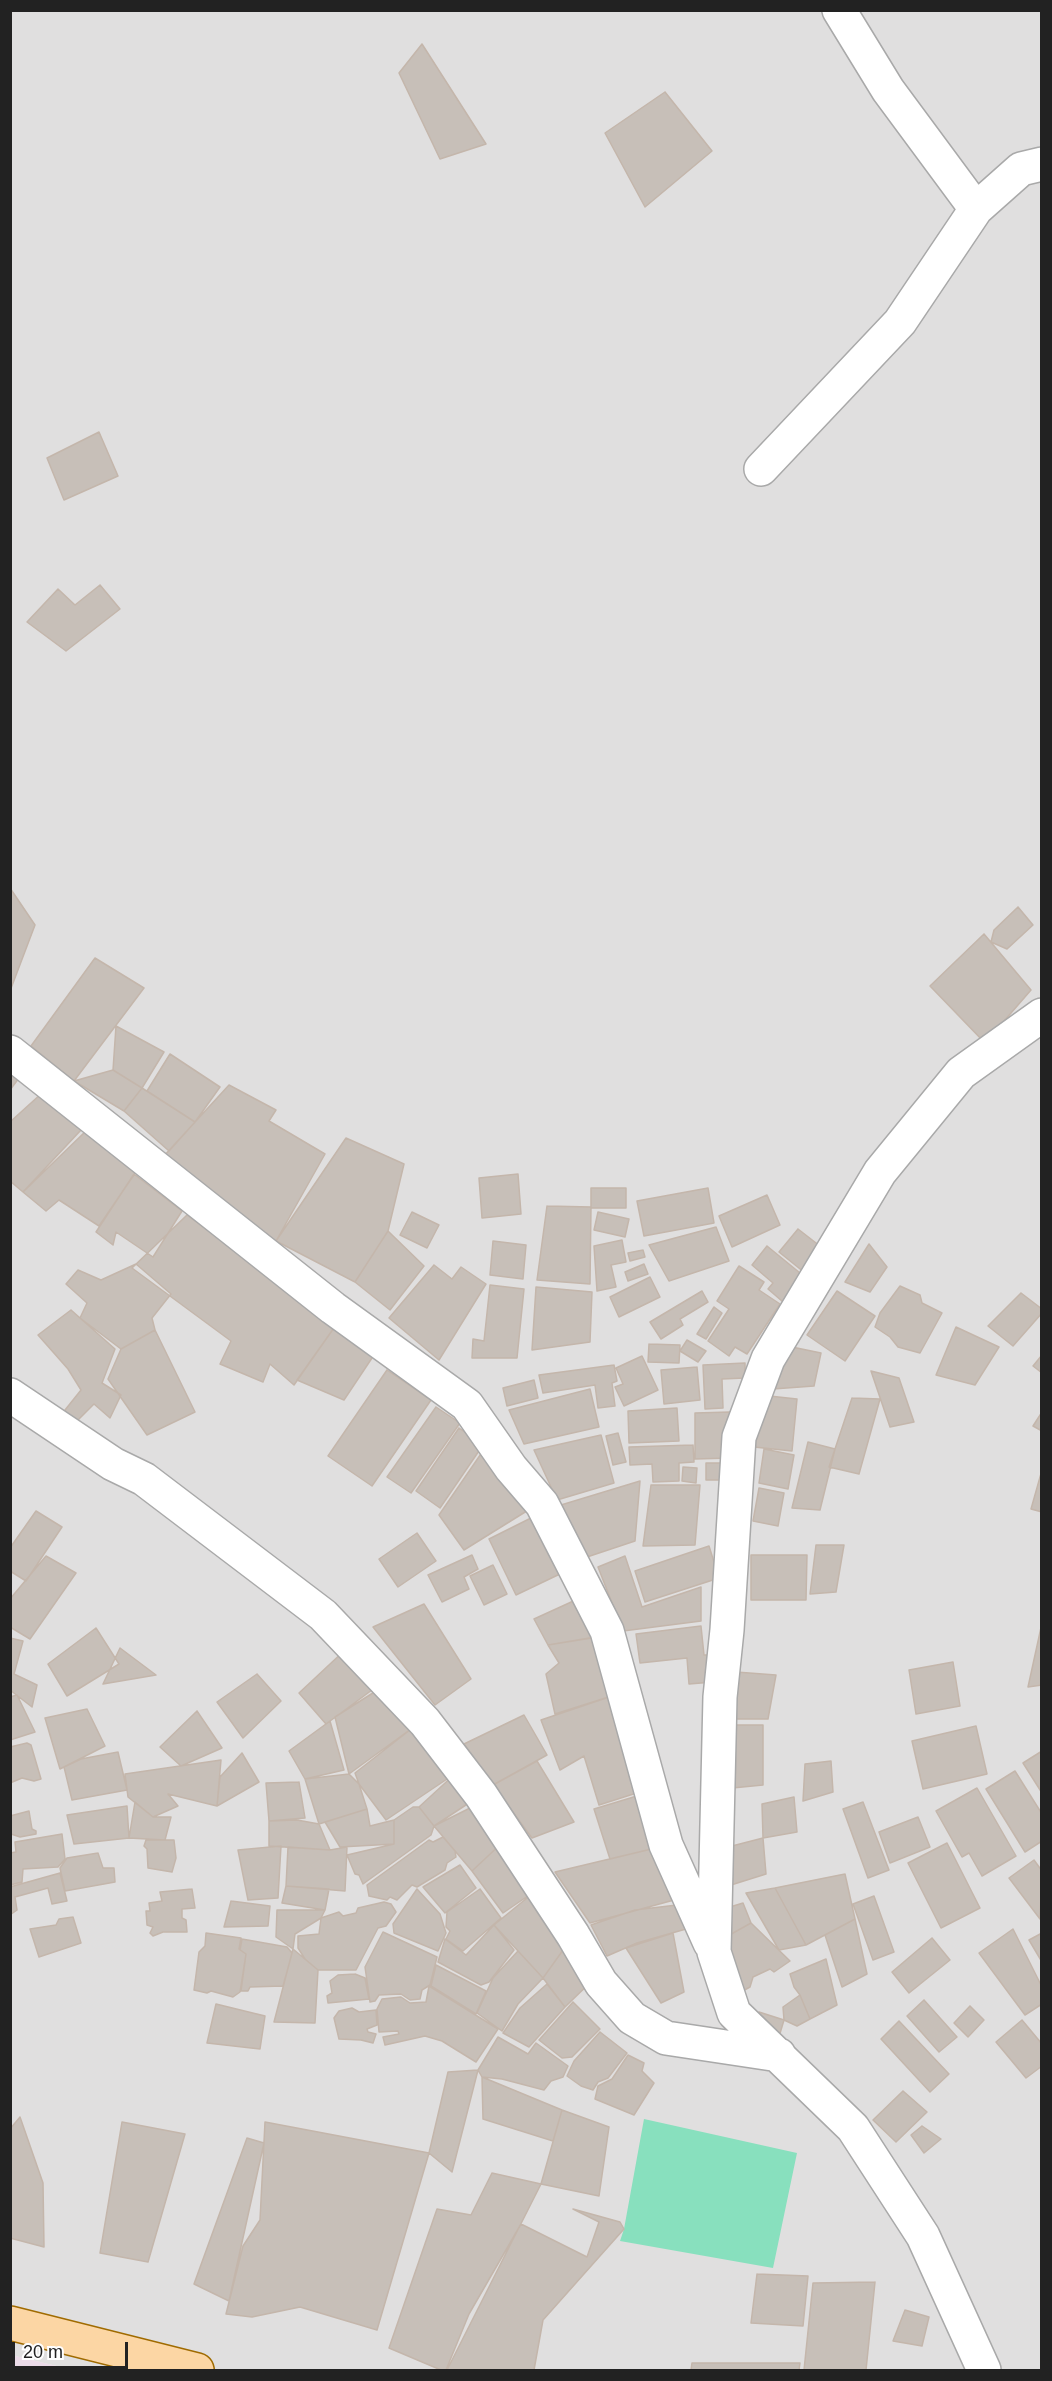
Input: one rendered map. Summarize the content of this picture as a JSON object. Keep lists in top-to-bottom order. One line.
{"scale_bar":"20 m"}
